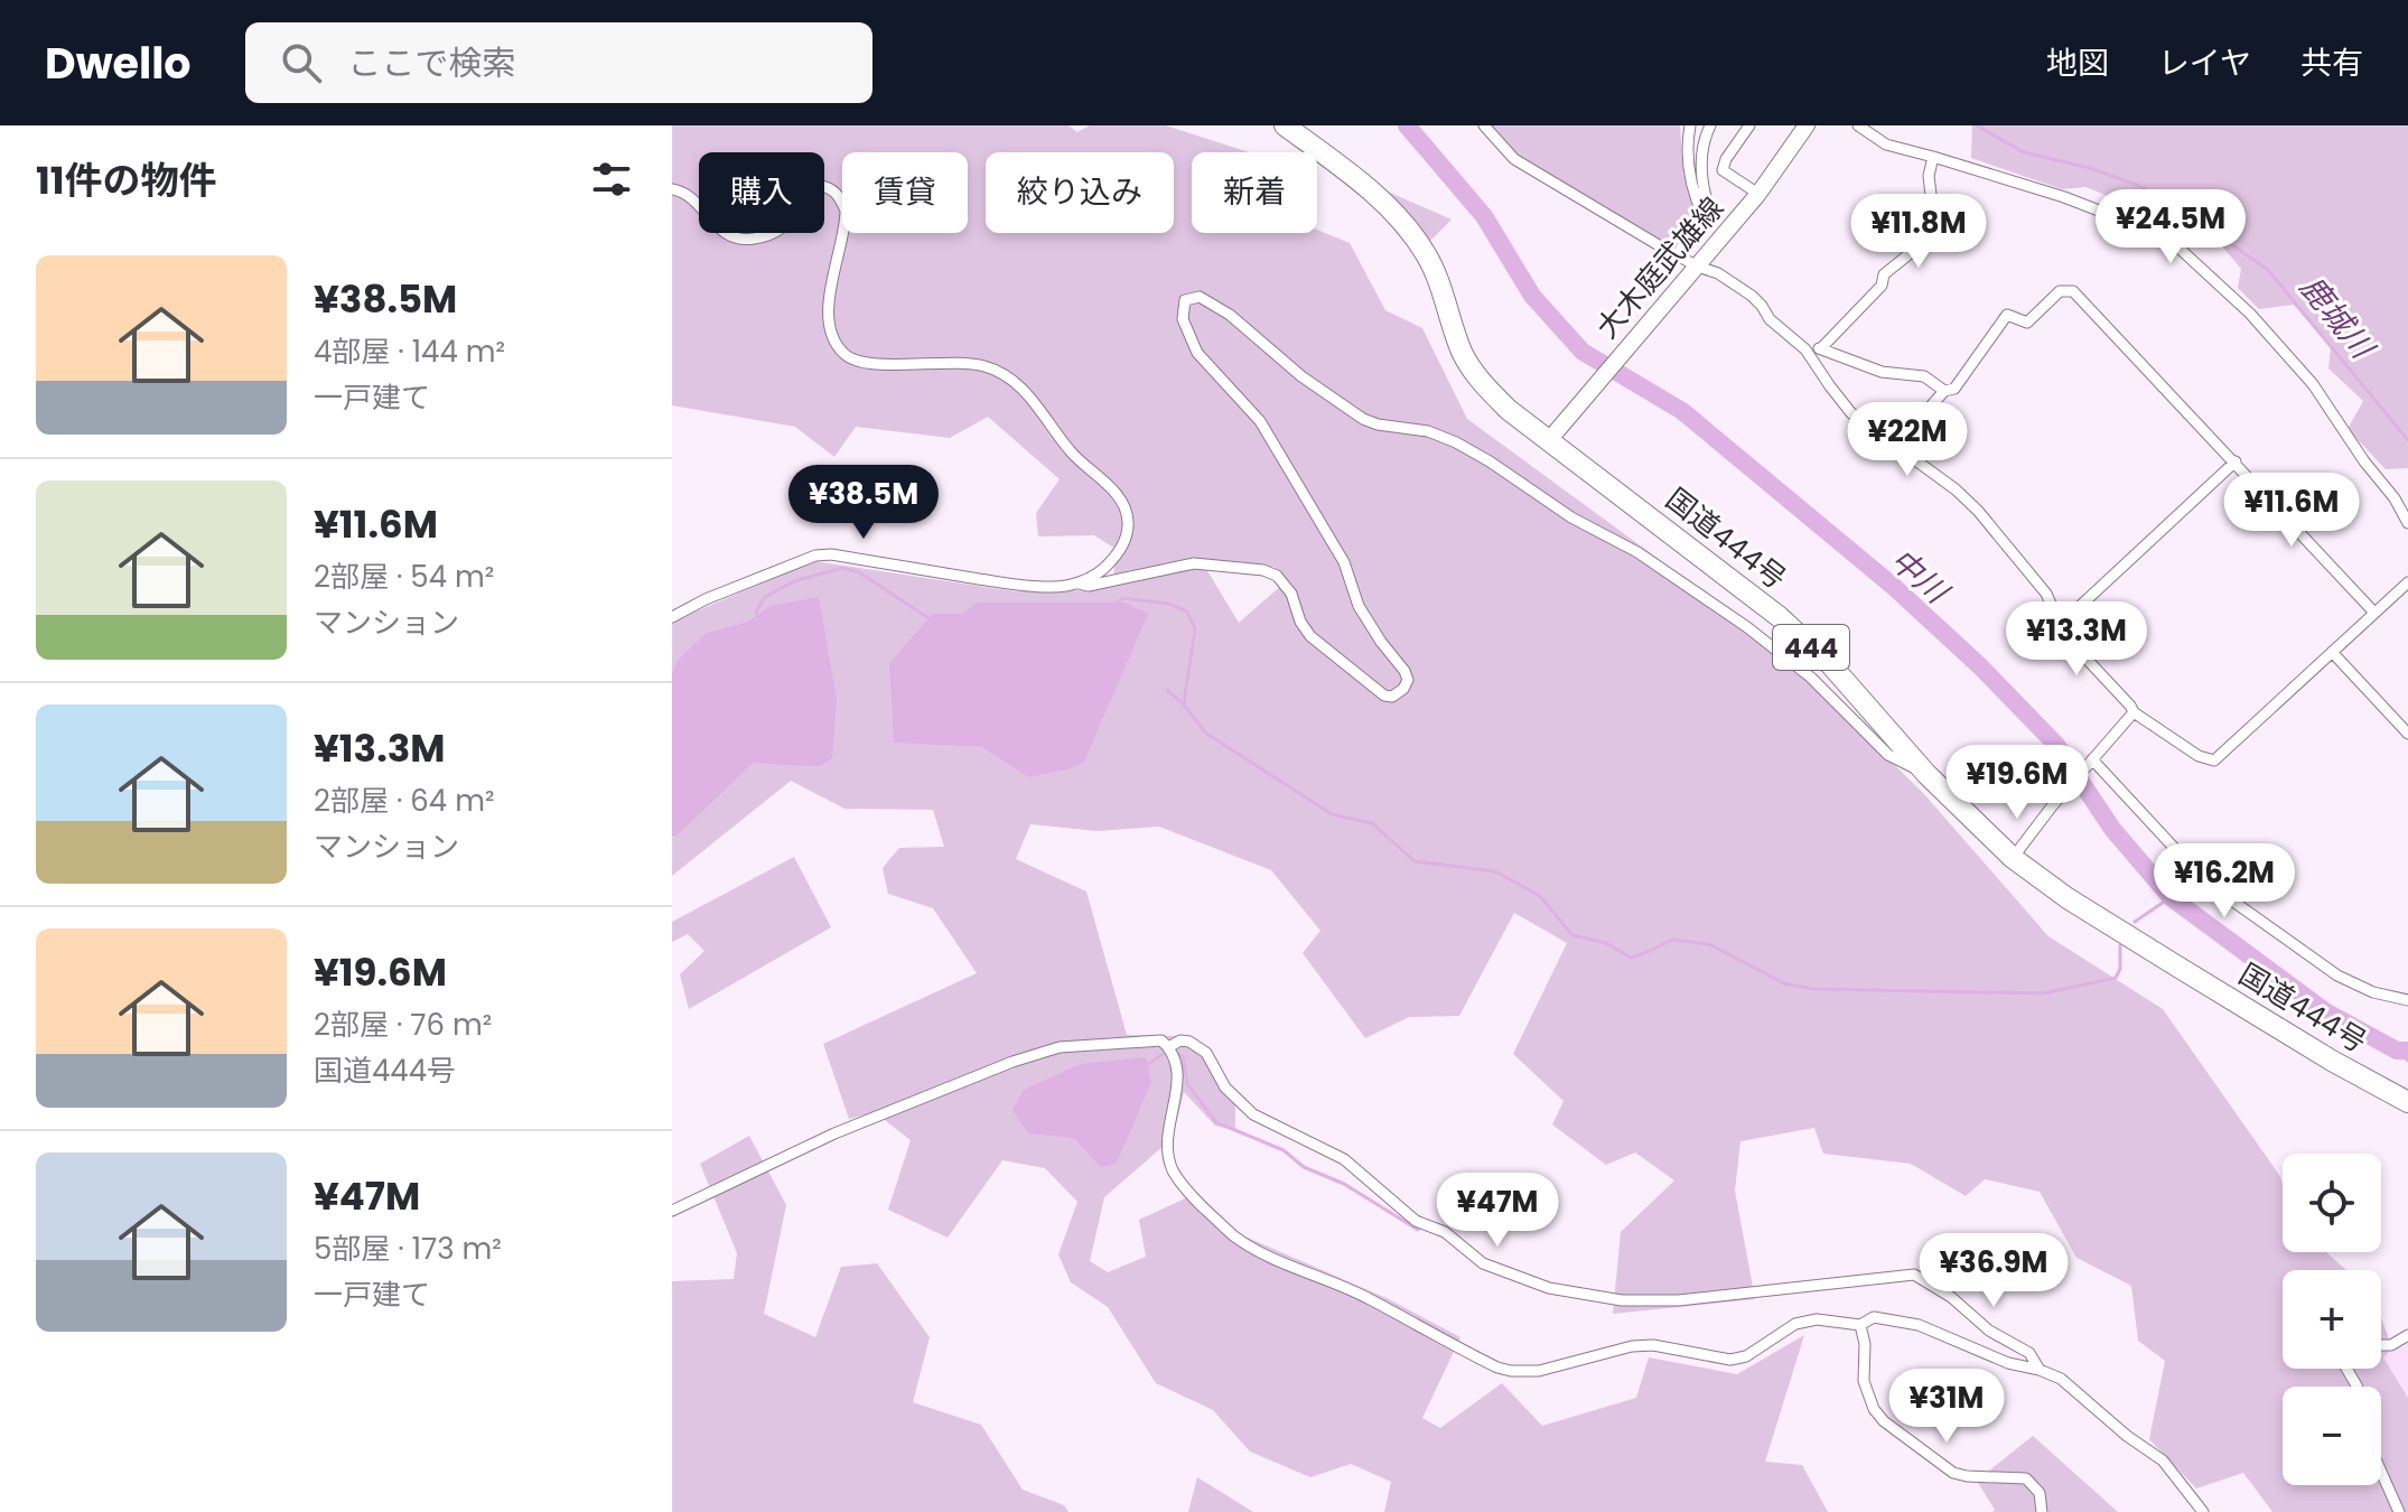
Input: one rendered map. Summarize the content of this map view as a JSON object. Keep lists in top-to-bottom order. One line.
{"streets":{"highway":["国道444号","444"],"main road":["大木庭武雄線"]},"crossings":[["大木庭武雄線","国道444号"]],"water":["鹿城川","中川"],"page":{"header":"Dwello","search":"ここで検索","nav":["地図","レイヤ","共有"],"heading":"11件の物件","chip":["購入","賃貸","絞り込み","新着"],"price":["¥24.5M","¥11.8M","¥22M","¥38.5M","¥11.6M","¥13.3M","¥19.6M","¥16.2M","¥47M","¥36.9M","¥31M"],"list":[{"name":"¥38.5M","note":"4部屋 · 144 m² · 一戸建て"},{"name":"¥11.6M","note":"2部屋 · 54 m² · マンション"},{"name":"¥13.3M","note":"2部屋 · 64 m² · マンション"},{"name":"¥19.6M","note":"2部屋 · 76 m² · 国道444号"},{"name":"¥47M","note":"5部屋 · 173 m² · 一戸建て"}],"map_buttons":["+","−"]}}
